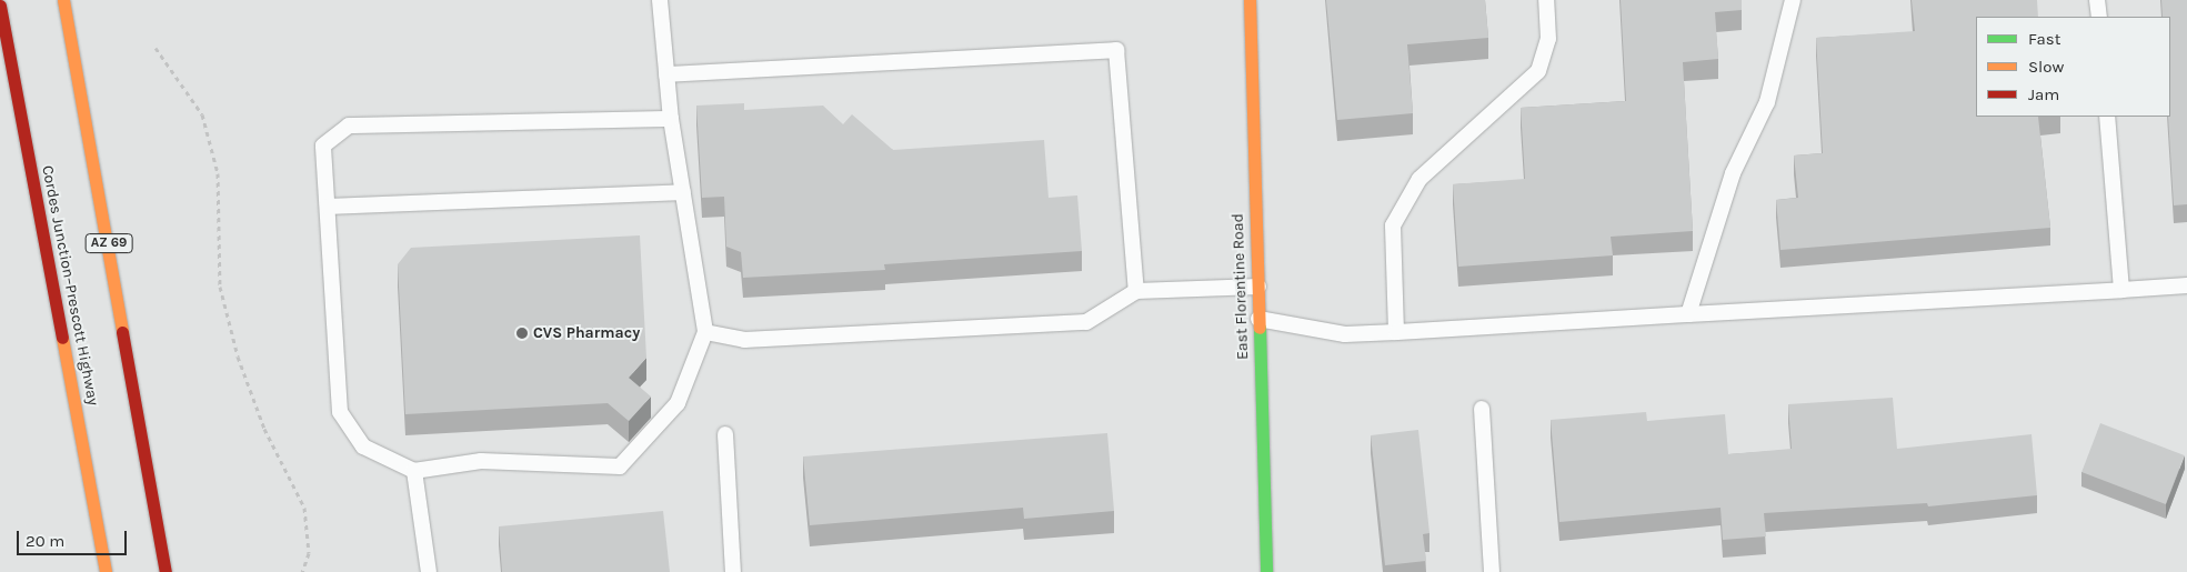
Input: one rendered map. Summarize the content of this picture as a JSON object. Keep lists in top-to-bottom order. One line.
{"streets":{"main road":["AZ 69","Cordes Junction–Prescott Highway","East Florentine Road"]},"places":["CVS Pharmacy"],"legend":["Fast","Slow","Jam"],"scale_bar":"20 m"}
